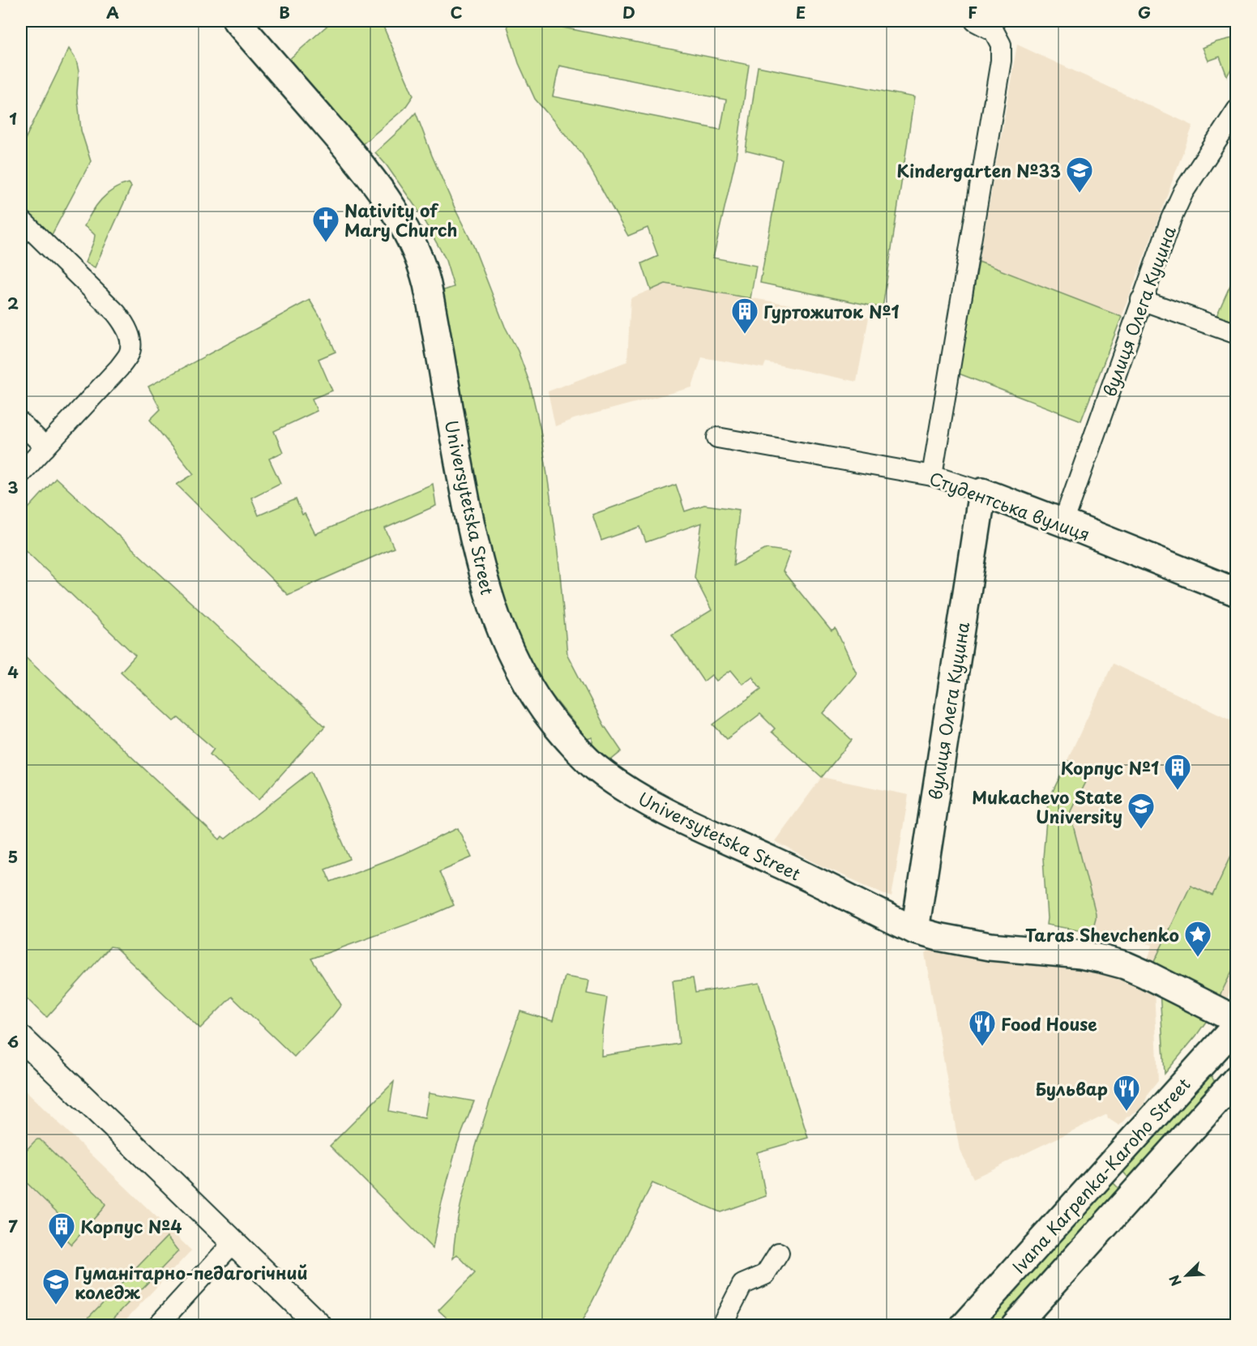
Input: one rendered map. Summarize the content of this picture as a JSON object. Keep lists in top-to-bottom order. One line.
{"streets":{"main road":["вулиця Олега Куцина","Студентська вулиця","Universytetska Street","Ivana Karpenka-Karoho Street"]},"crossings":[["вулиця Олега Куцина","Студентська вулиця"],["вулиця Олега Куцина","Universytetska Street"]],"places":{"school or university":["Kindergarten №33","Mukachevo State University","Гуманітарно-педагогічний коледж"],"church":["Nativity of Mary Church"],"building":["Гуртожиток №1","Корпус №1","Корпус №4"],"place":["Taras Shevchenko"],"restaurant":["Food House","Бульвар"]},"north":"bottom left","grid":{"columns":["A","B","C","D","E","F","G"],"rows":["1","2","3","4","5","6","7"]}}
